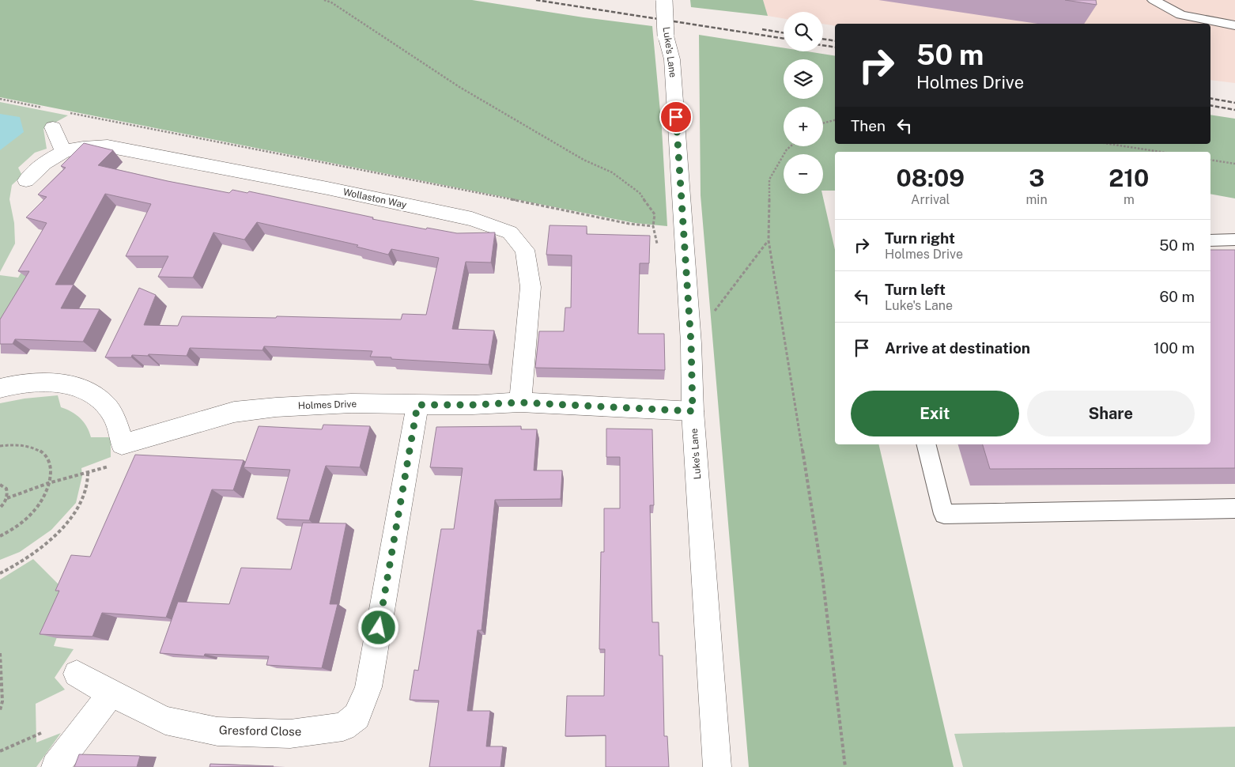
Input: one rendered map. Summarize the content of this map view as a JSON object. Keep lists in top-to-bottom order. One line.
{"streets":{"street":["Luke's Lane","Wollaston Way","Holmes Drive","Gresford Close"]},"crossings":[["Luke's Lane","Holmes Drive"],["Wollaston Way","Holmes Drive"],["Holmes Drive","Gresford Close"]],"page":{"map_buttons":["+","−"],"turn":["50 m","Holmes Drive"],"then":"Then","eta":["08:09","Arrival","3","min","210","m"],"list":[{"name":"Turn right","note":"Holmes Drive","value":"50 m"},{"name":"Turn left","note":"Luke's Lane","value":"60 m"},{"name":"Arrive at destination","value":"100 m"}],"buttons":["Exit","Share"]}}
